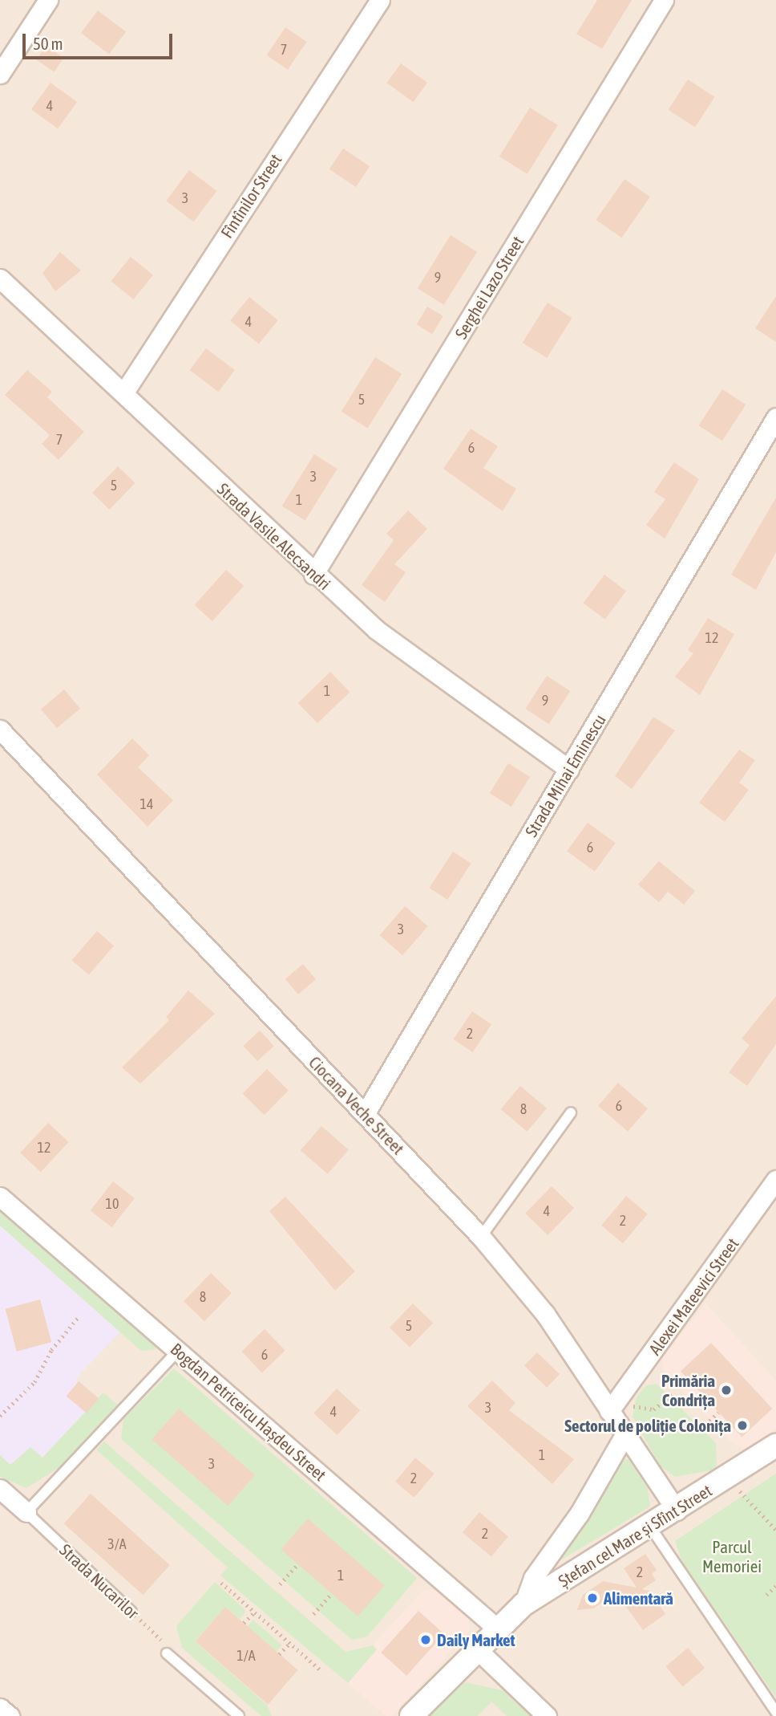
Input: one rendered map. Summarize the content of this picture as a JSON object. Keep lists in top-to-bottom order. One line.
{"streets":{"street":["Fîntînilor Street","Serghei Lazo Street","Strada Vasile Alecsandri","Strada Mihai Eminescu","Ciocana Veche Street","Alexei Mateevici Street","Bogdan Petriceicu Hașdeu Street","Ștefan cel Mare și Sfînt Street"],"lane":["Strada Nucarilor"]},"crossings":[["Fîntînilor Street","Strada Vasile Alecsandri"],["Serghei Lazo Street","Strada Vasile Alecsandri"],["Strada Vasile Alecsandri","Strada Mihai Eminescu"],["Strada Mihai Eminescu","Ciocana Veche Street"],["Ciocana Veche Street","Alexei Mateevici Street"],["Ciocana Veche Street","Ștefan cel Mare și Sfînt Street"],["Bogdan Petriceicu Hașdeu Street","Ștefan cel Mare și Sfînt Street"]],"parks":["Parcul Memoriei"],"places":["Primăria Condrița","Sectorul de poliție Colonița","Alimentară","Daily Market"],"house_numbers":["7","4","3","9","4","5","7","6","3","5","1","12","1","9","14","6","3","2","6","8","12","10","4","2","8","5","6","3","4","1","3","2","2","3/A","2","1","1/A"],"scale_bar":"50 m"}
